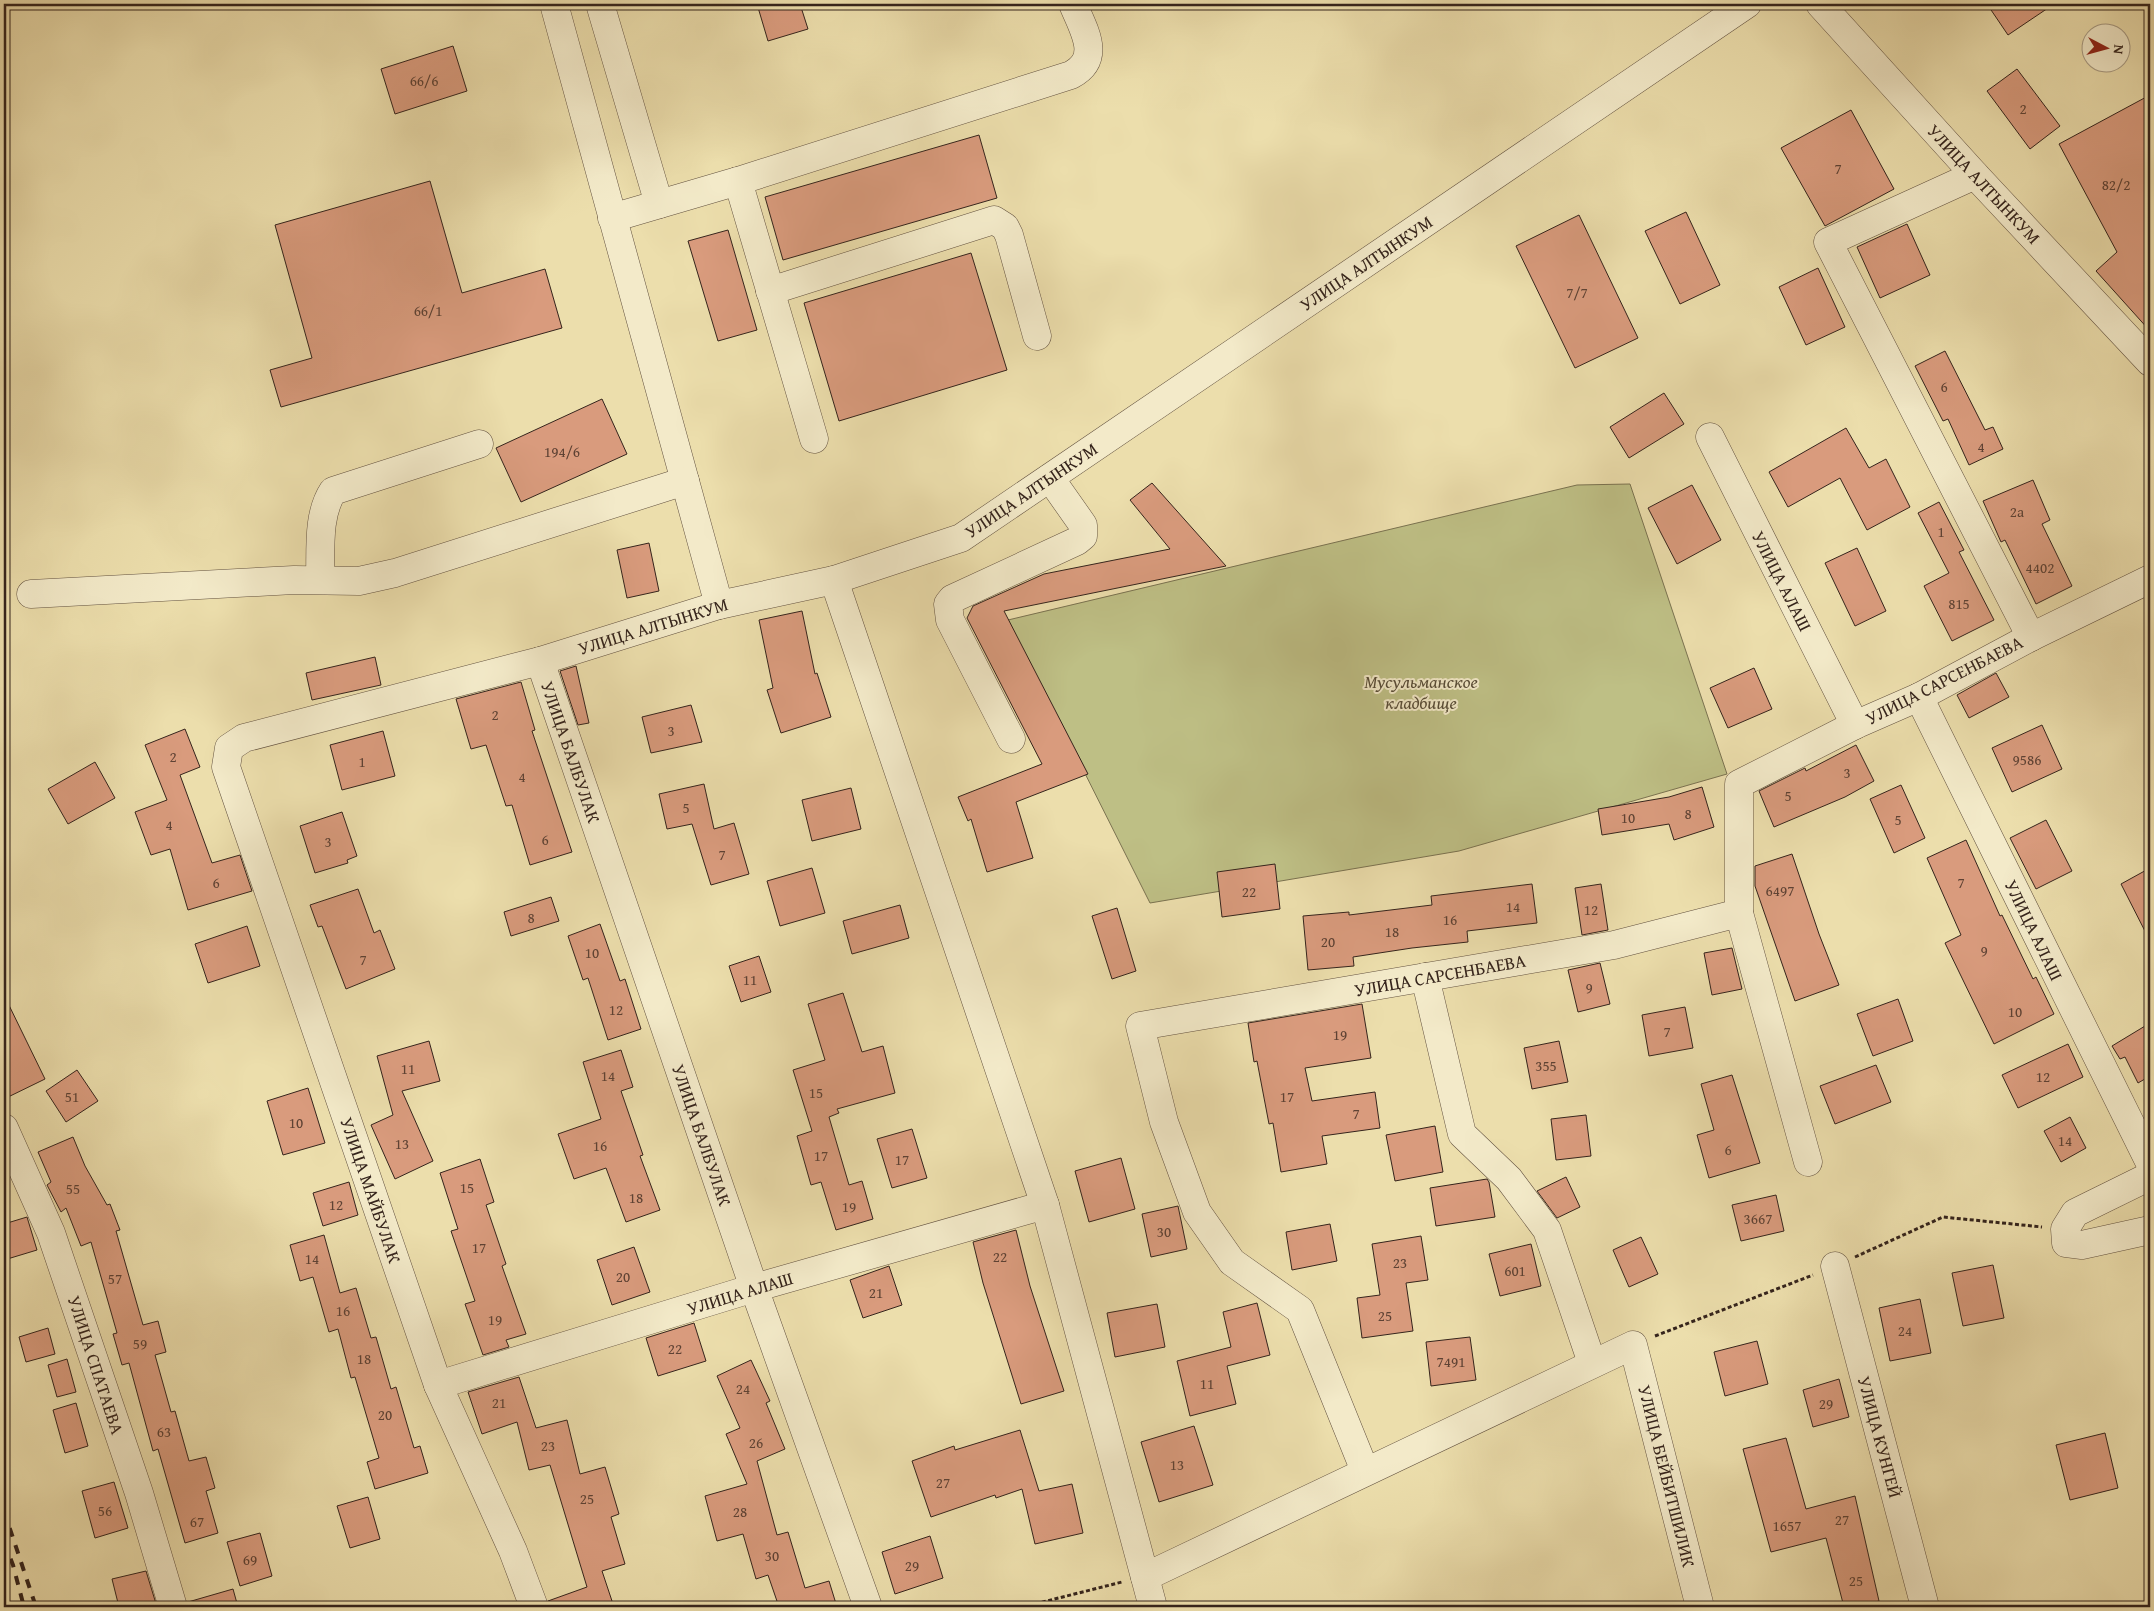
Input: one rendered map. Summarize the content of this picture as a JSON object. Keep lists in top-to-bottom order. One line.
{"streets":{"street":["УЛИЦА АЛТЫНКУМ","УЛИЦА АЛАШ","УЛИЦА САРСЕНБАЕВА","УЛИЦА БАЛБУЛАК","УЛИЦА МАЙБУЛАК","УЛИЦА СПАТАЕВА","УЛИЦА КУНГЕЙ","УЛИЦА БЕЙБИТШИЛИК"]},"crossings":[["УЛИЦА АЛТЫНКУМ","УЛИЦА БАЛБУЛАК"],["УЛИЦА АЛТЫНКУМ","УЛИЦА МАЙБУЛАК"],["УЛИЦА АЛАШ","УЛИЦА САРСЕНБАЕВА"],["УЛИЦА АЛАШ","УЛИЦА БАЛБУЛАК"],["УЛИЦА АЛАШ","УЛИЦА МАЙБУЛАК"]],"parks":["Мусульманское кладбище"],"house_numbers":["66/6","2","7","82/2","7/7","66/1","6","4","194/6","2а","1","4402","815","2","3","2","9586","1","3","4","5","5","8","10","5","4","6","3","7","6","7","6497","22","14","12","8","16","18","20","9","10","7","11","9","12","10","7","19","355","11","14","12","15","51","17","7","10","14","13","16","6","17","17","15","55","18","12","19","3667","30","17","22","14","23","601","20","57","21","16","25","19","24","59","22","18","7491","11","24","21","29","20","63","26","23","13","27","25","56","28","27","67","1657","30","69","29","25"],"north":"right"}
